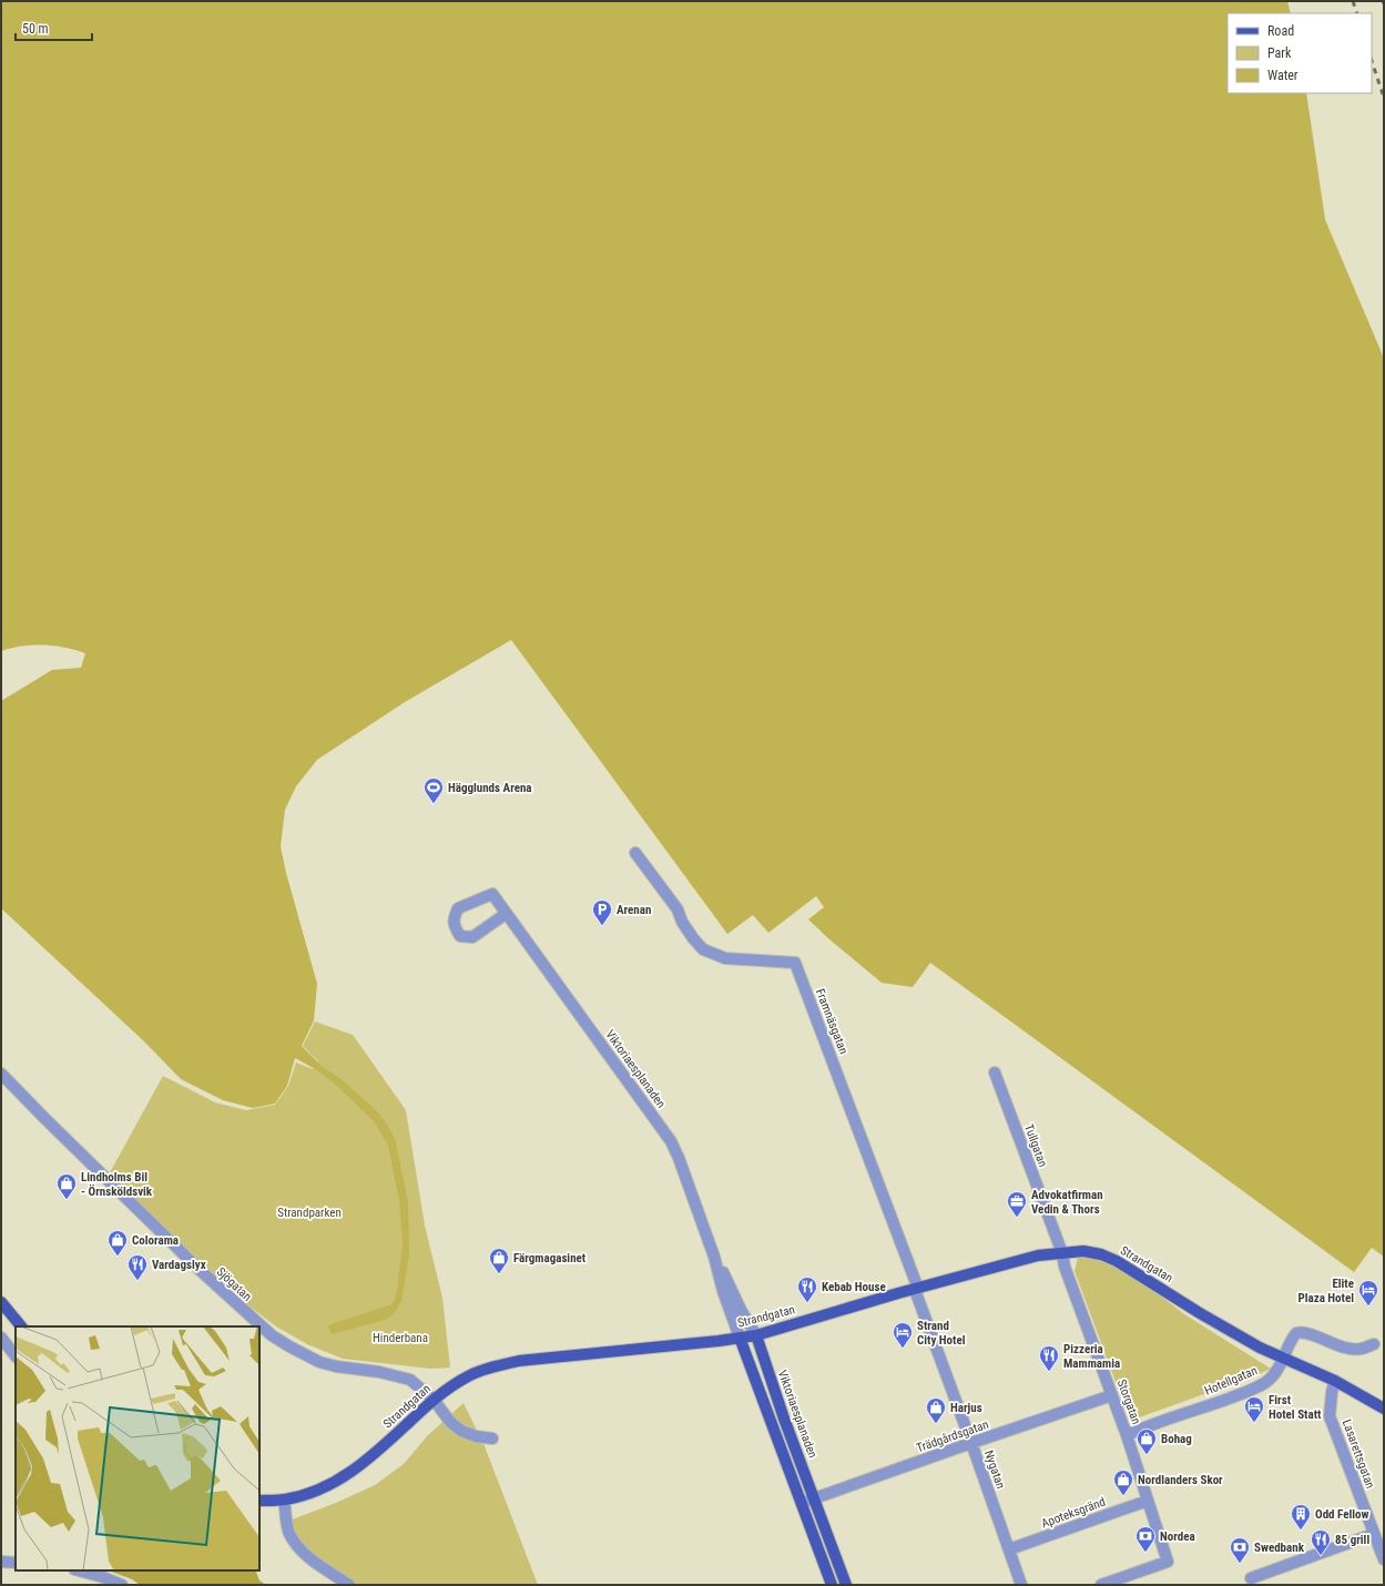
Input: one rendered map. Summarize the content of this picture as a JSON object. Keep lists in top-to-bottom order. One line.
{"streets":{"main road":["Viktoriaesplanaden","Strandgatan"],"street":["Framnäsgatan","Tullgatan","Sjögatan","Hotellgatan","Storgatan","Trädgårdsgatan","Lasarettsgatan","Nygatan","Apoteksgränd"]},"crossings":[["Framnäsgatan","Strandgatan"],["Framnäsgatan","Nygatan"],["Viktoriaesplanaden","Strandgatan"],["Viktoriaesplanaden","Trädgårdsgatan"],["Tullgatan","Strandgatan"],["Tullgatan","Storgatan"],["Strandgatan","Sjögatan"],["Strandgatan","Hotellgatan"],["Strandgatan","Storgatan"],["Strandgatan","Lasarettsgatan"],["Strandgatan","Nygatan"],["Hotellgatan","Storgatan"],["Storgatan","Trädgårdsgatan"],["Storgatan","Apoteksgränd"],["Trädgårdsgatan","Nygatan"],["Nygatan","Apoteksgränd"]],"parks":["Strandparken","Hinderbana"],"places":{"sports":["Hägglunds Arena"],"parking":["Arenan"],"shop":["Lindholms Bil - Örnsköldsvik","Colorama","Färgmagasinet","Harjus","Bohag","Nordlanders Skor"],"office":["Advokatfirman Vedin & Thors"],"restaurant":["Vardagslyx","Kebab House","Pizzeria Mammamia","85 grill"],"hotel":["Elite Plaza Hotel","Strand City Hotel","First Hotel Statt"],"building":["Odd Fellow"],"bank":["Nordea","Swedbank"]},"legend":["Road","Park","Water"],"scale_bar":"50 m"}
